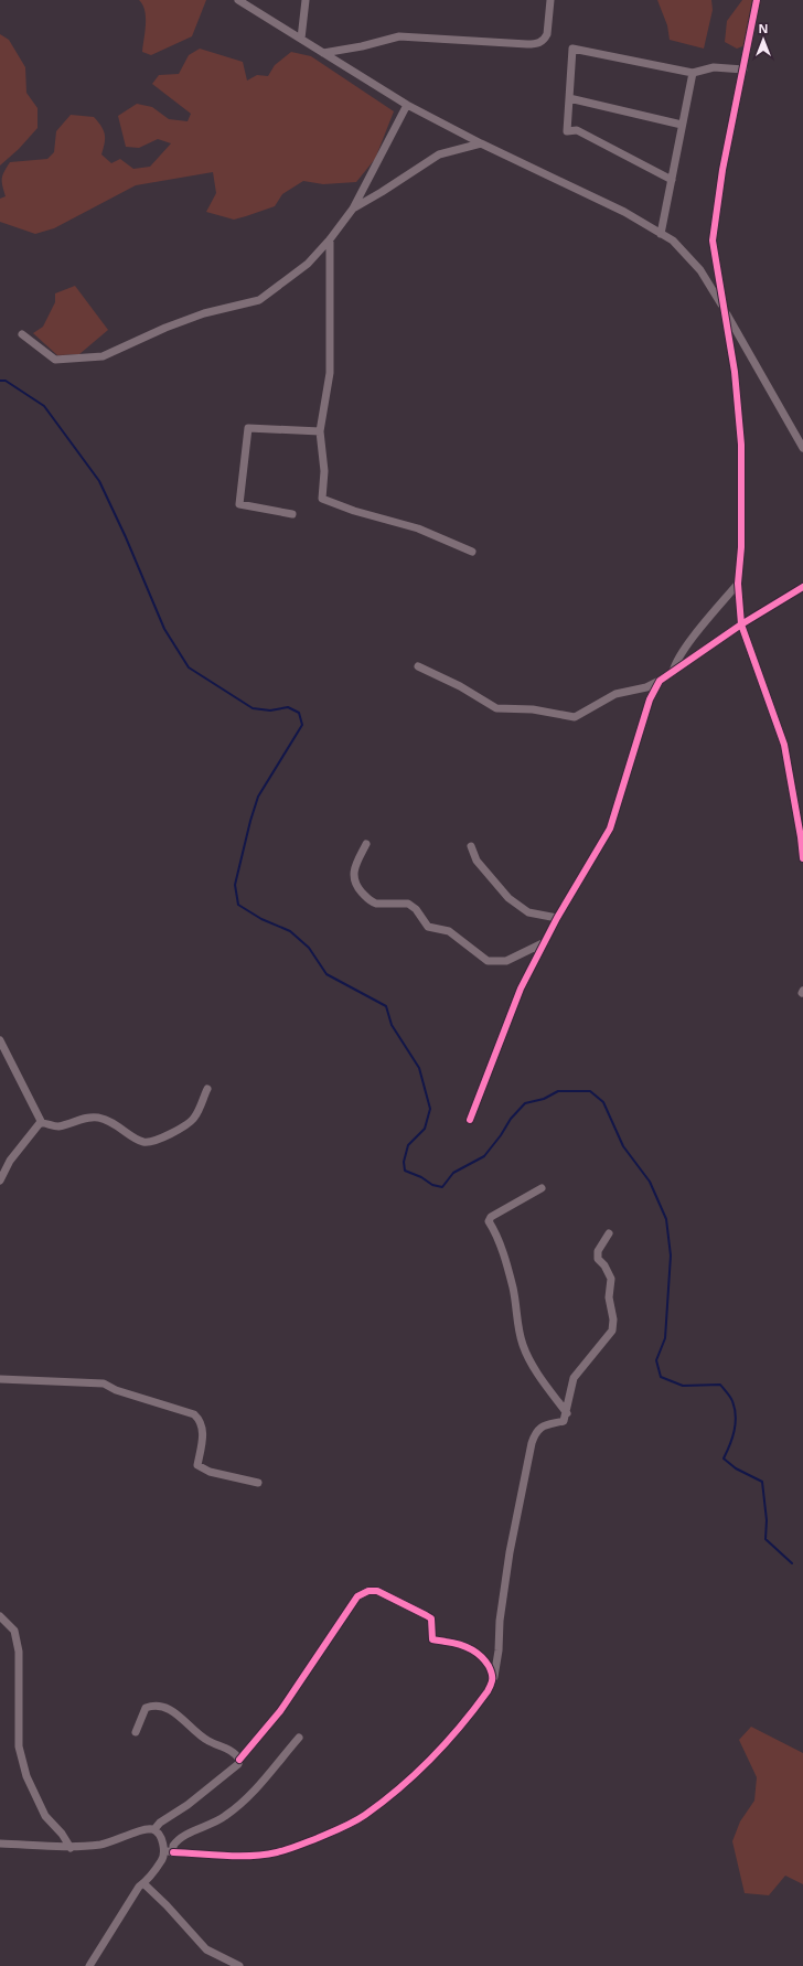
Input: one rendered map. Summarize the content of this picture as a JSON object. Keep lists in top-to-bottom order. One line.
{"north":"top"}
